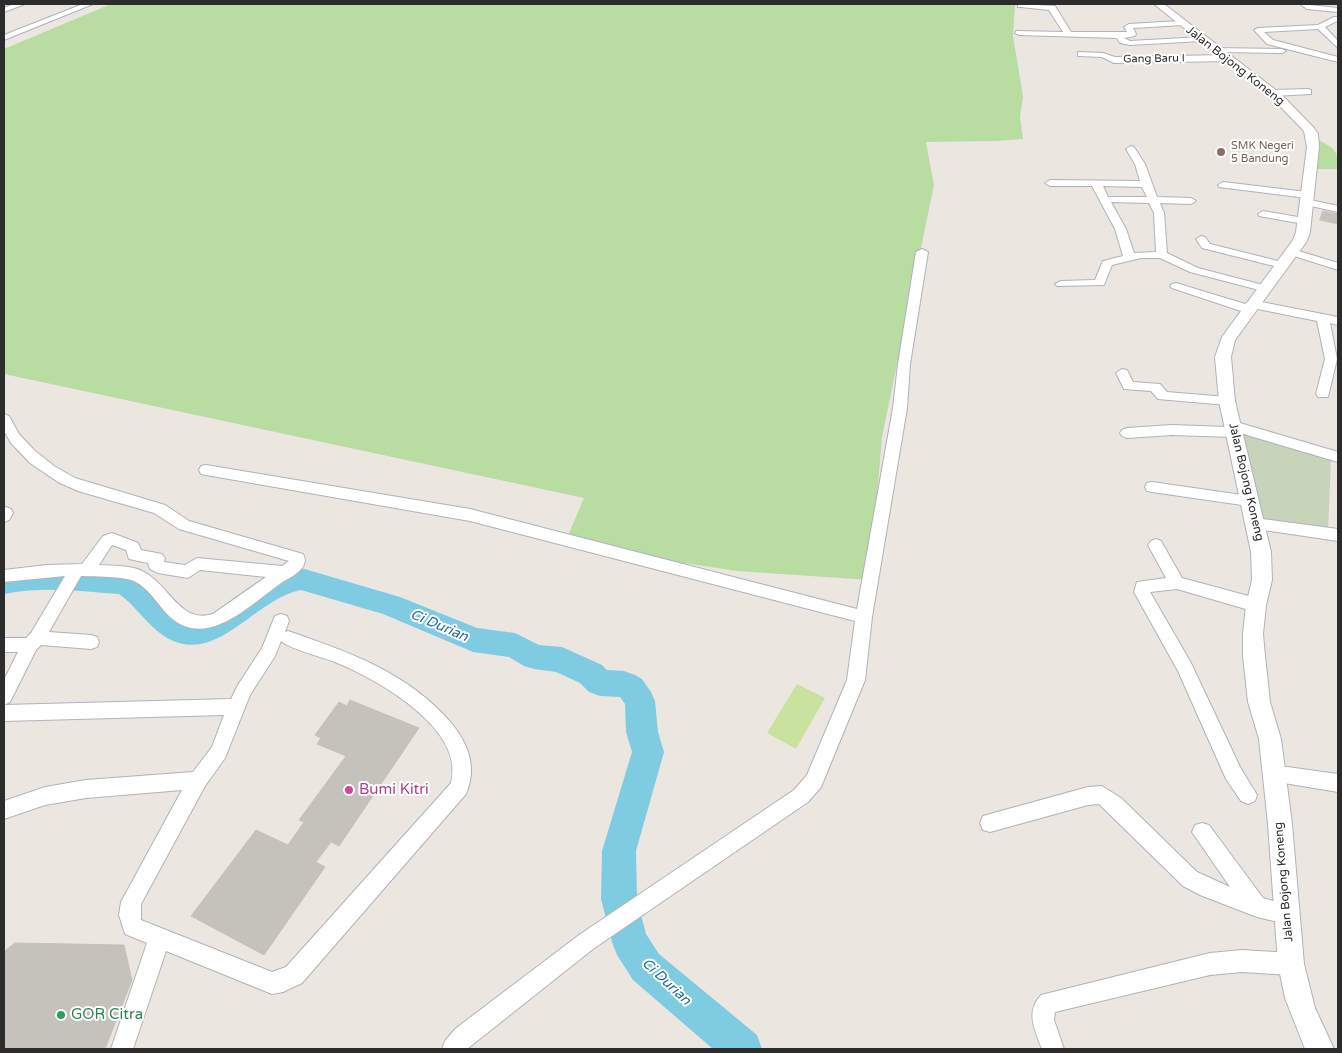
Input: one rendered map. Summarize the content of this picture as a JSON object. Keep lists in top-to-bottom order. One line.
{"streets":{"street":["Gang Baru I","Jalan Bojong Koneng"]},"crossings":[["Gang Baru I","Jalan Bojong Koneng"]],"water":["Ci Durian"],"places":["SMK Negeri 5 Bandung","Bumi Kitri","GOR Citra"]}
